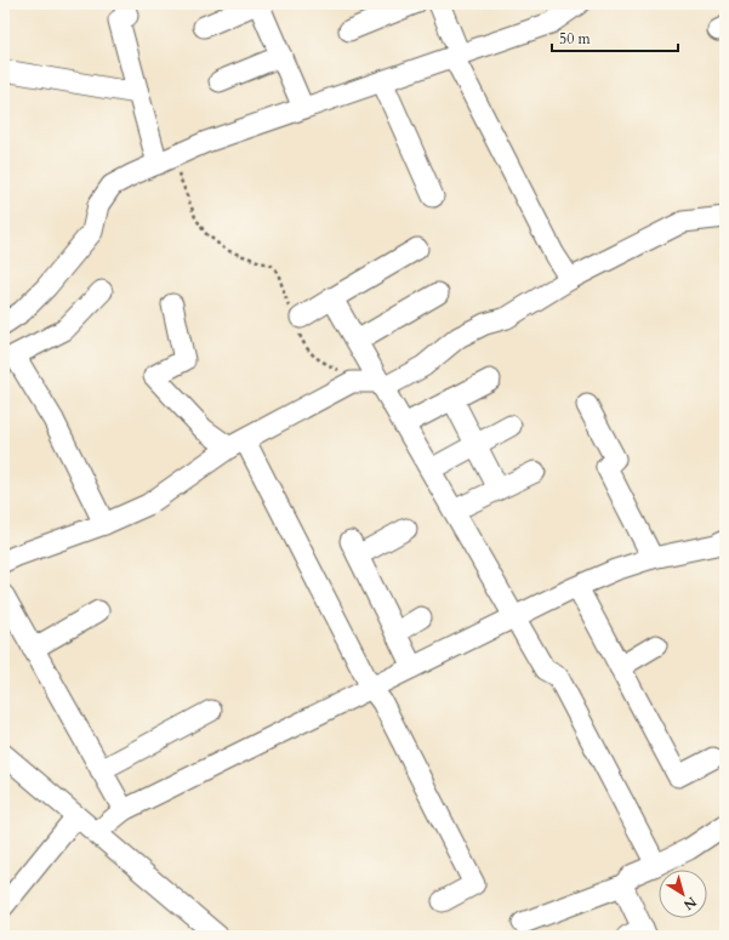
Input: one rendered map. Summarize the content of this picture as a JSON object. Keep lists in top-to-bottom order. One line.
{"scale_bar":"50 m","north":"bottom right"}
